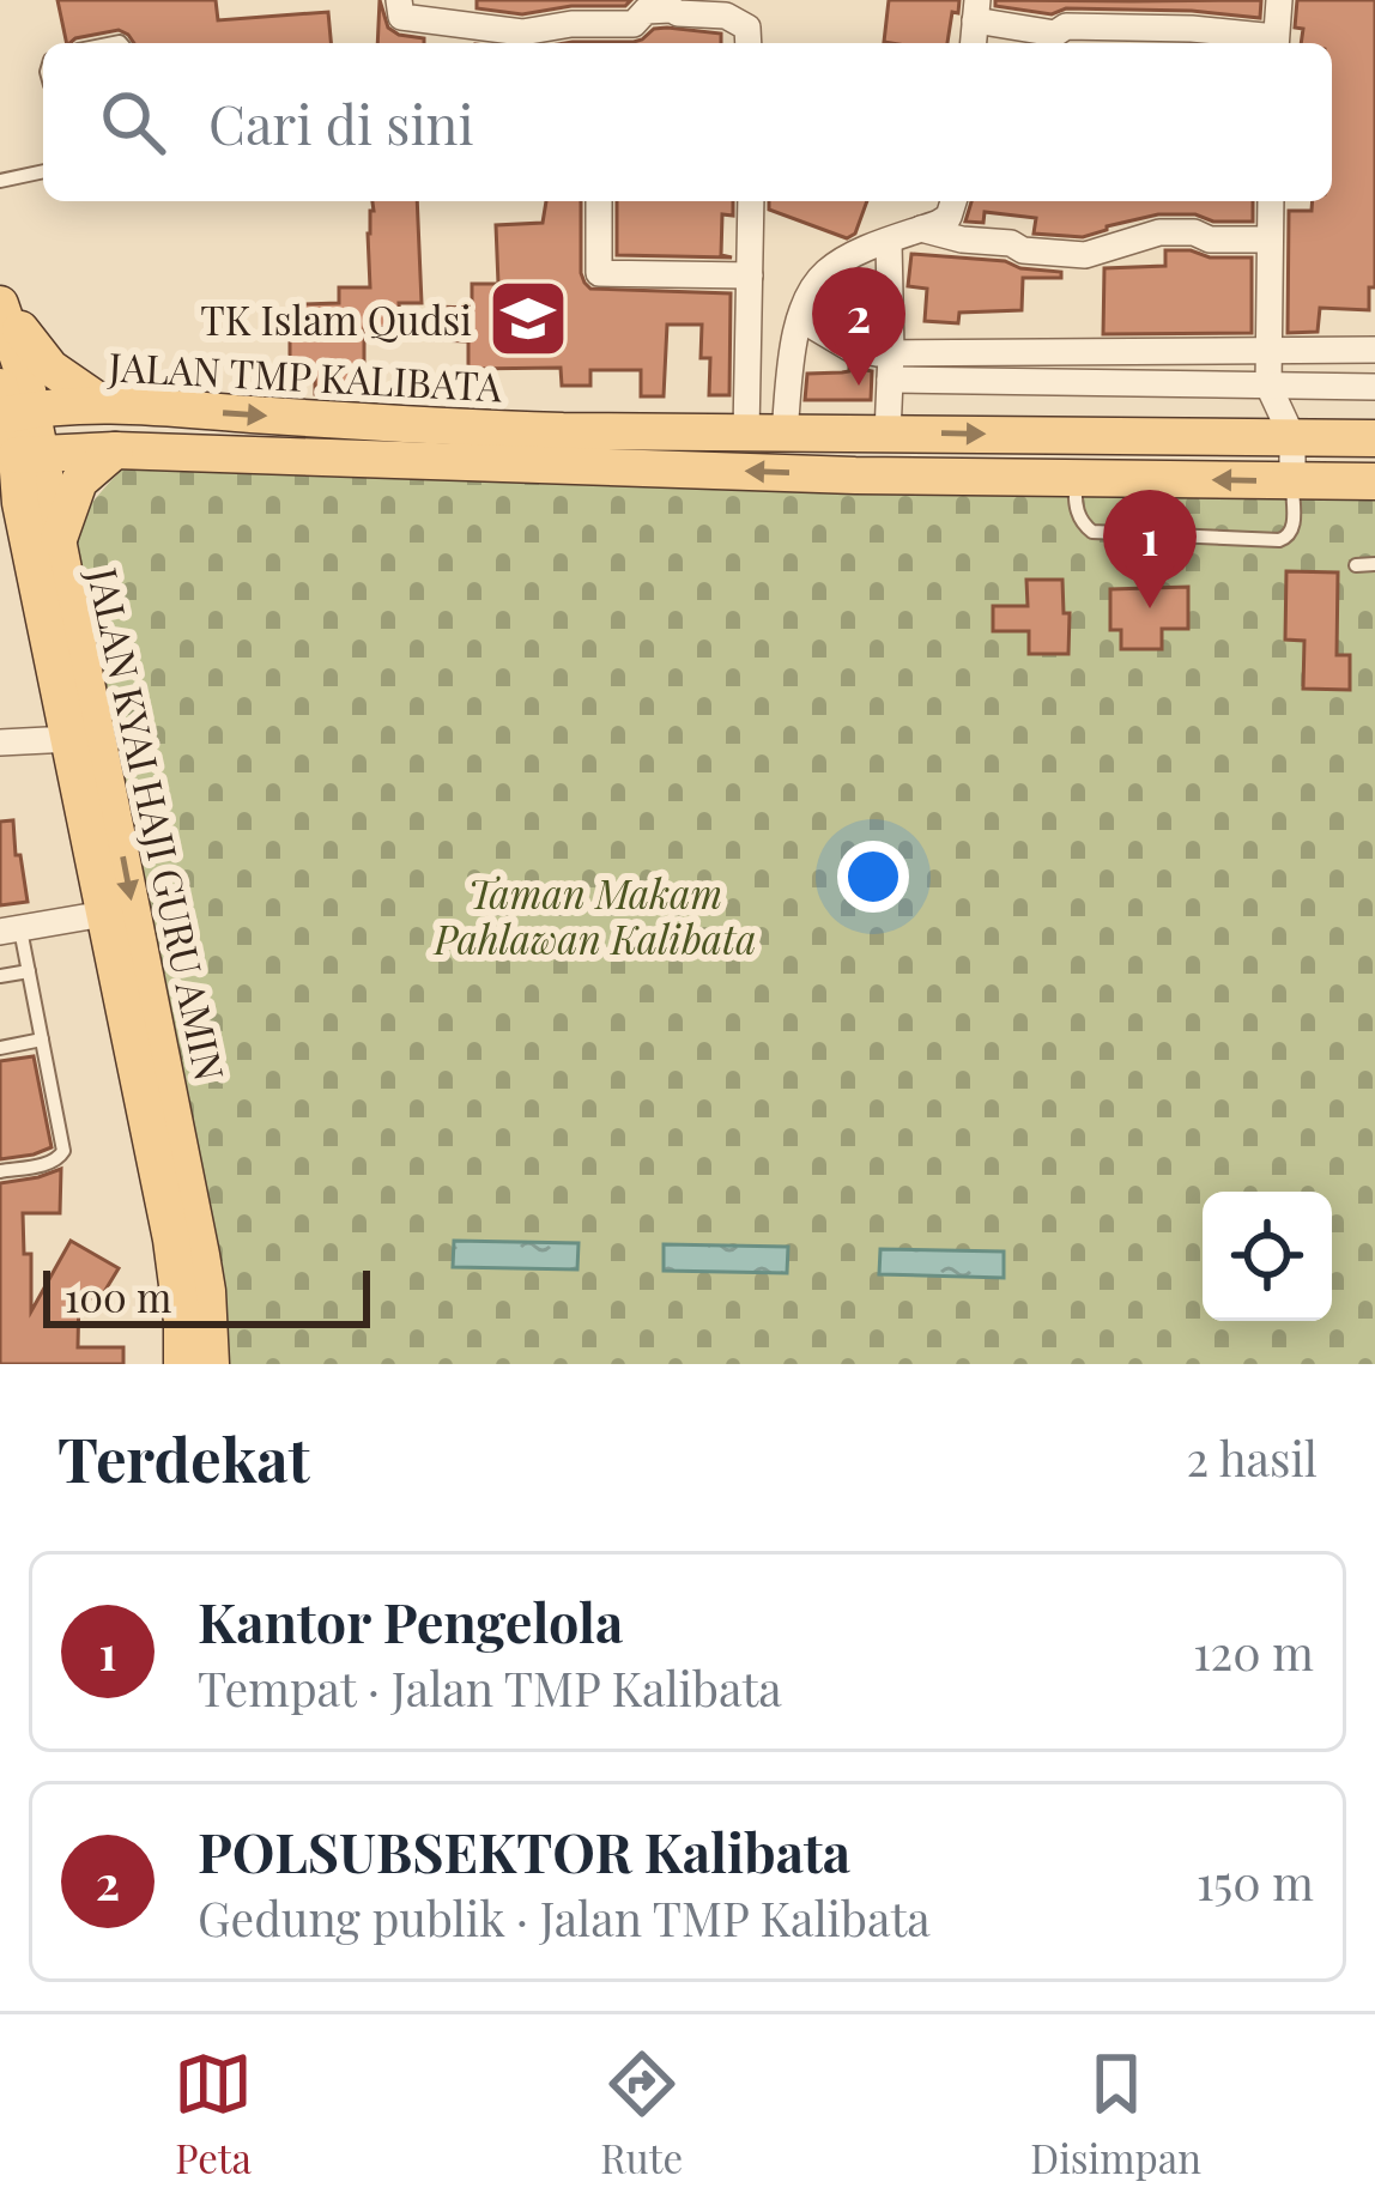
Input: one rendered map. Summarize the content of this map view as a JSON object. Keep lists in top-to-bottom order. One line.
{"streets":{"main road":["JALAN TMP KALIBATA","JALAN KYAI HAJI GURU AMIN"]},"crossings":[["JALAN TMP KALIBATA","JALAN KYAI HAJI GURU AMIN"]],"parks":["Taman Makam Pahlawan Kalibata"],"places":{"school or university":["TK Islam Qudsi"]},"scale_bar":"100 m","page":{"search":"Cari di sini","pins":["2","1"],"scale":"100 m","heading":["Terdekat","2 hasil"],"list":[{"mark":"1","name":"Kantor Pengelola","note":"Tempat · Jalan TMP Kalibata","value":"120 m"},{"mark":"2","name":"POLSUBSEKTOR Kalibata","note":"Gedung publik · Jalan TMP Kalibata","value":"150 m"}],"nav":["Peta","Rute","Disimpan"]}}
